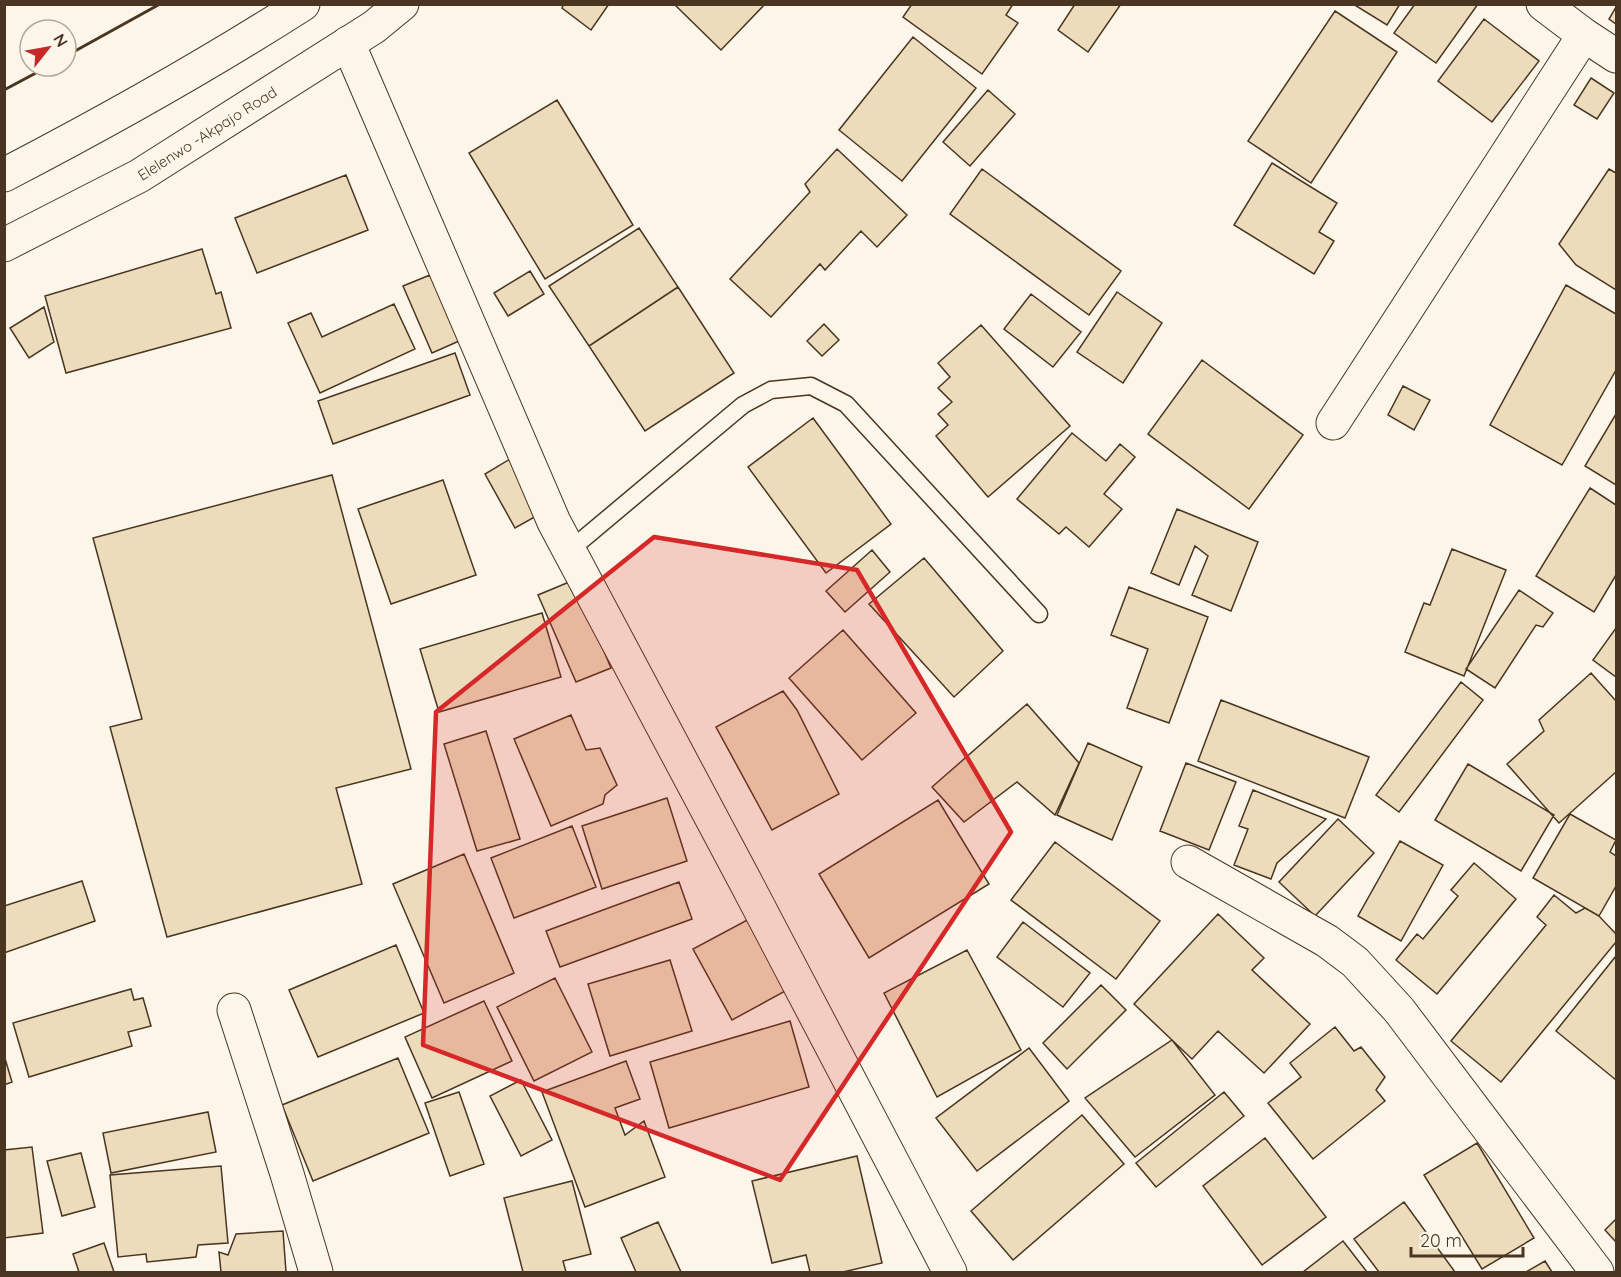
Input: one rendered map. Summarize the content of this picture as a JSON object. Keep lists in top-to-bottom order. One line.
{"streets":{"street":["Elelenwo -Akpajo Road"]},"scale_bar":"20 m","north":"top right"}
